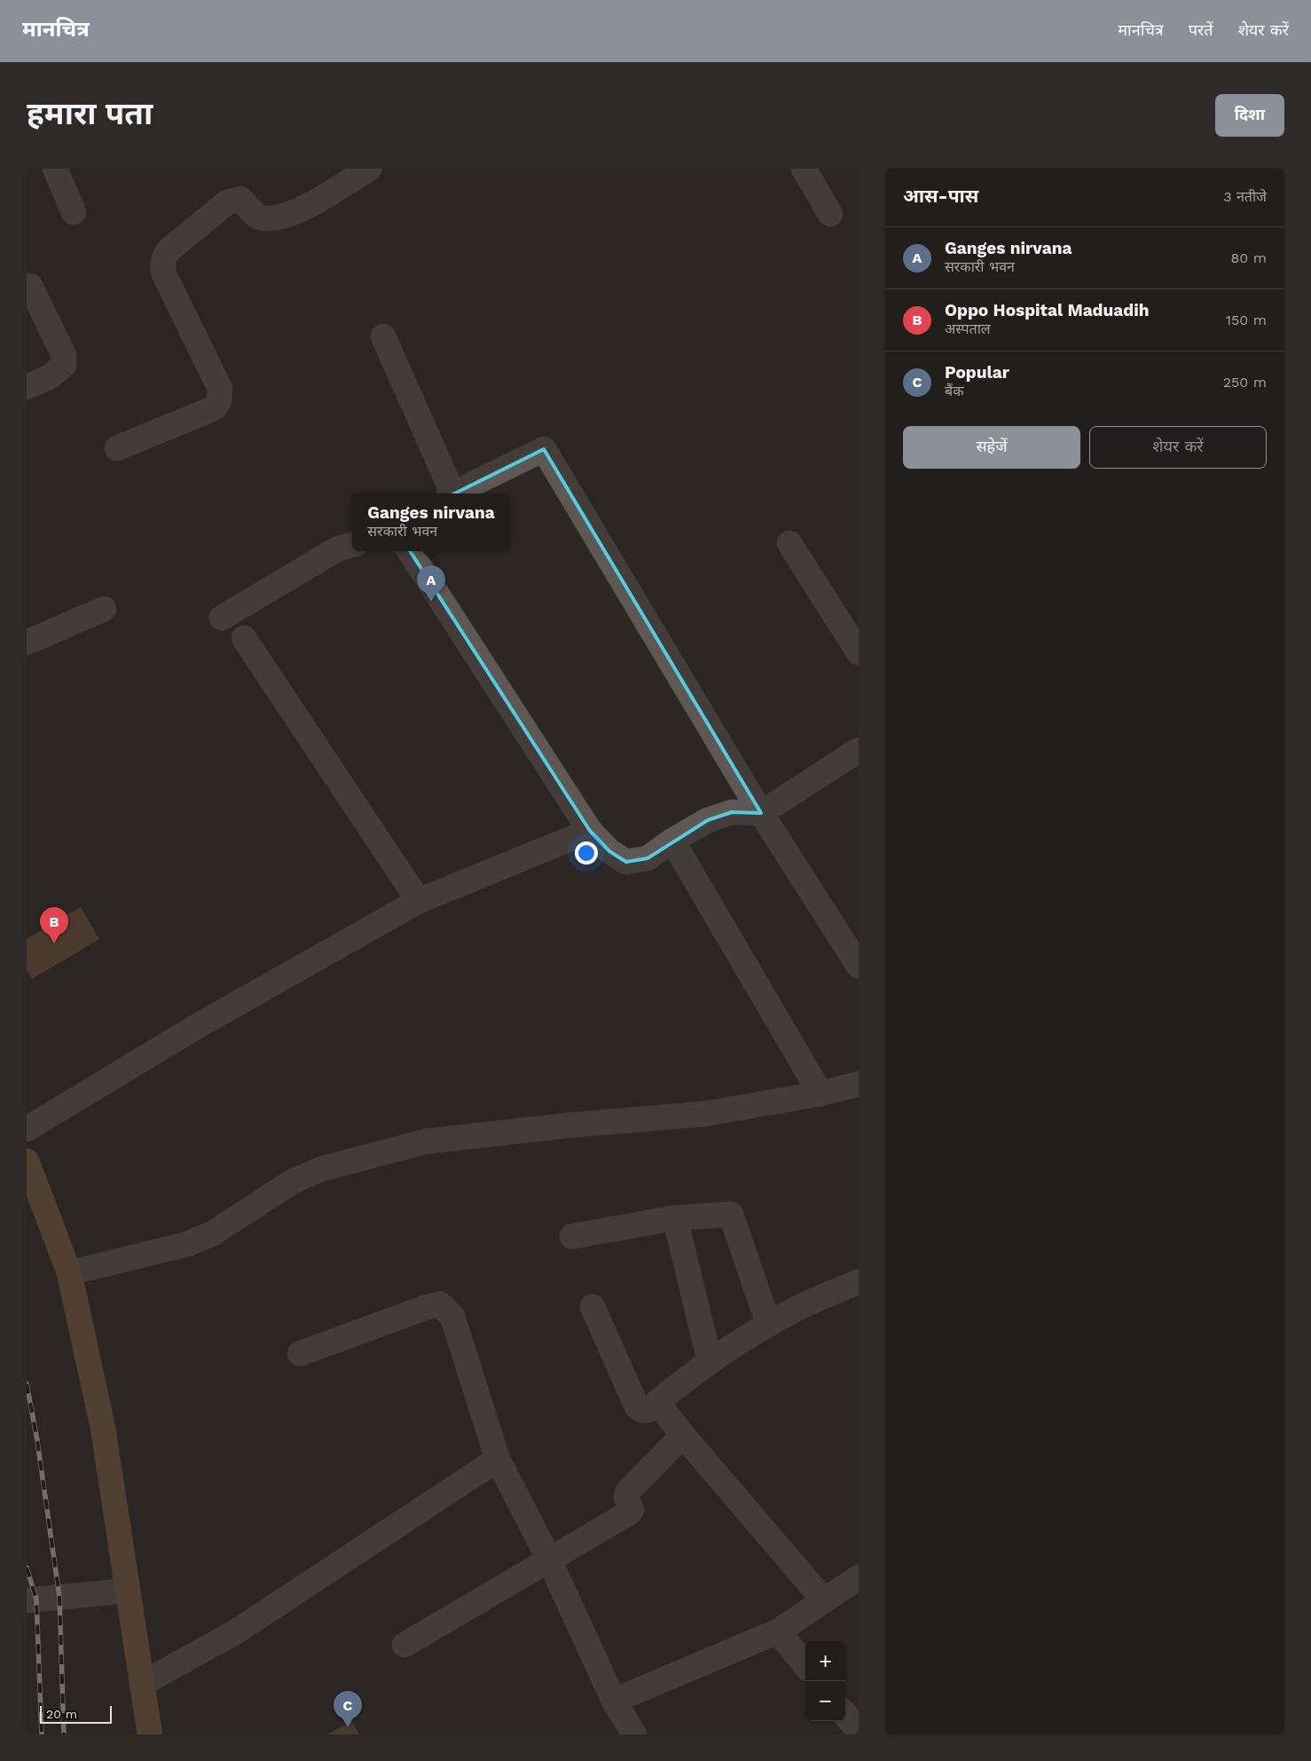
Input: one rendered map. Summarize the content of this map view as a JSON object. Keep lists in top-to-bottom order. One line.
{"scale_bar":"20 m","page":{"header":"मानचित्र","nav":["मानचित्र","परतें","शेयर करें"],"buttons":["दिशा",["सहेजें","शेयर करें"]],"title":"हमारा पता","heading":["आस-पास","3 नतीजे"],"list":[{"mark":"A","name":"Ganges nirvana","note":"सरकारी भवन","value":"80 m"},{"mark":"B","name":"Oppo Hospital Maduadih","note":"अस्पताल","value":"150 m"},{"mark":"C","name":"Popular","note":"बैंक","value":"250 m"}],"popup":["Ganges nirvana","सरकारी भवन"],"pins":["A","B","C"],"map_buttons":["+","−"],"scale":"20 m"}}
